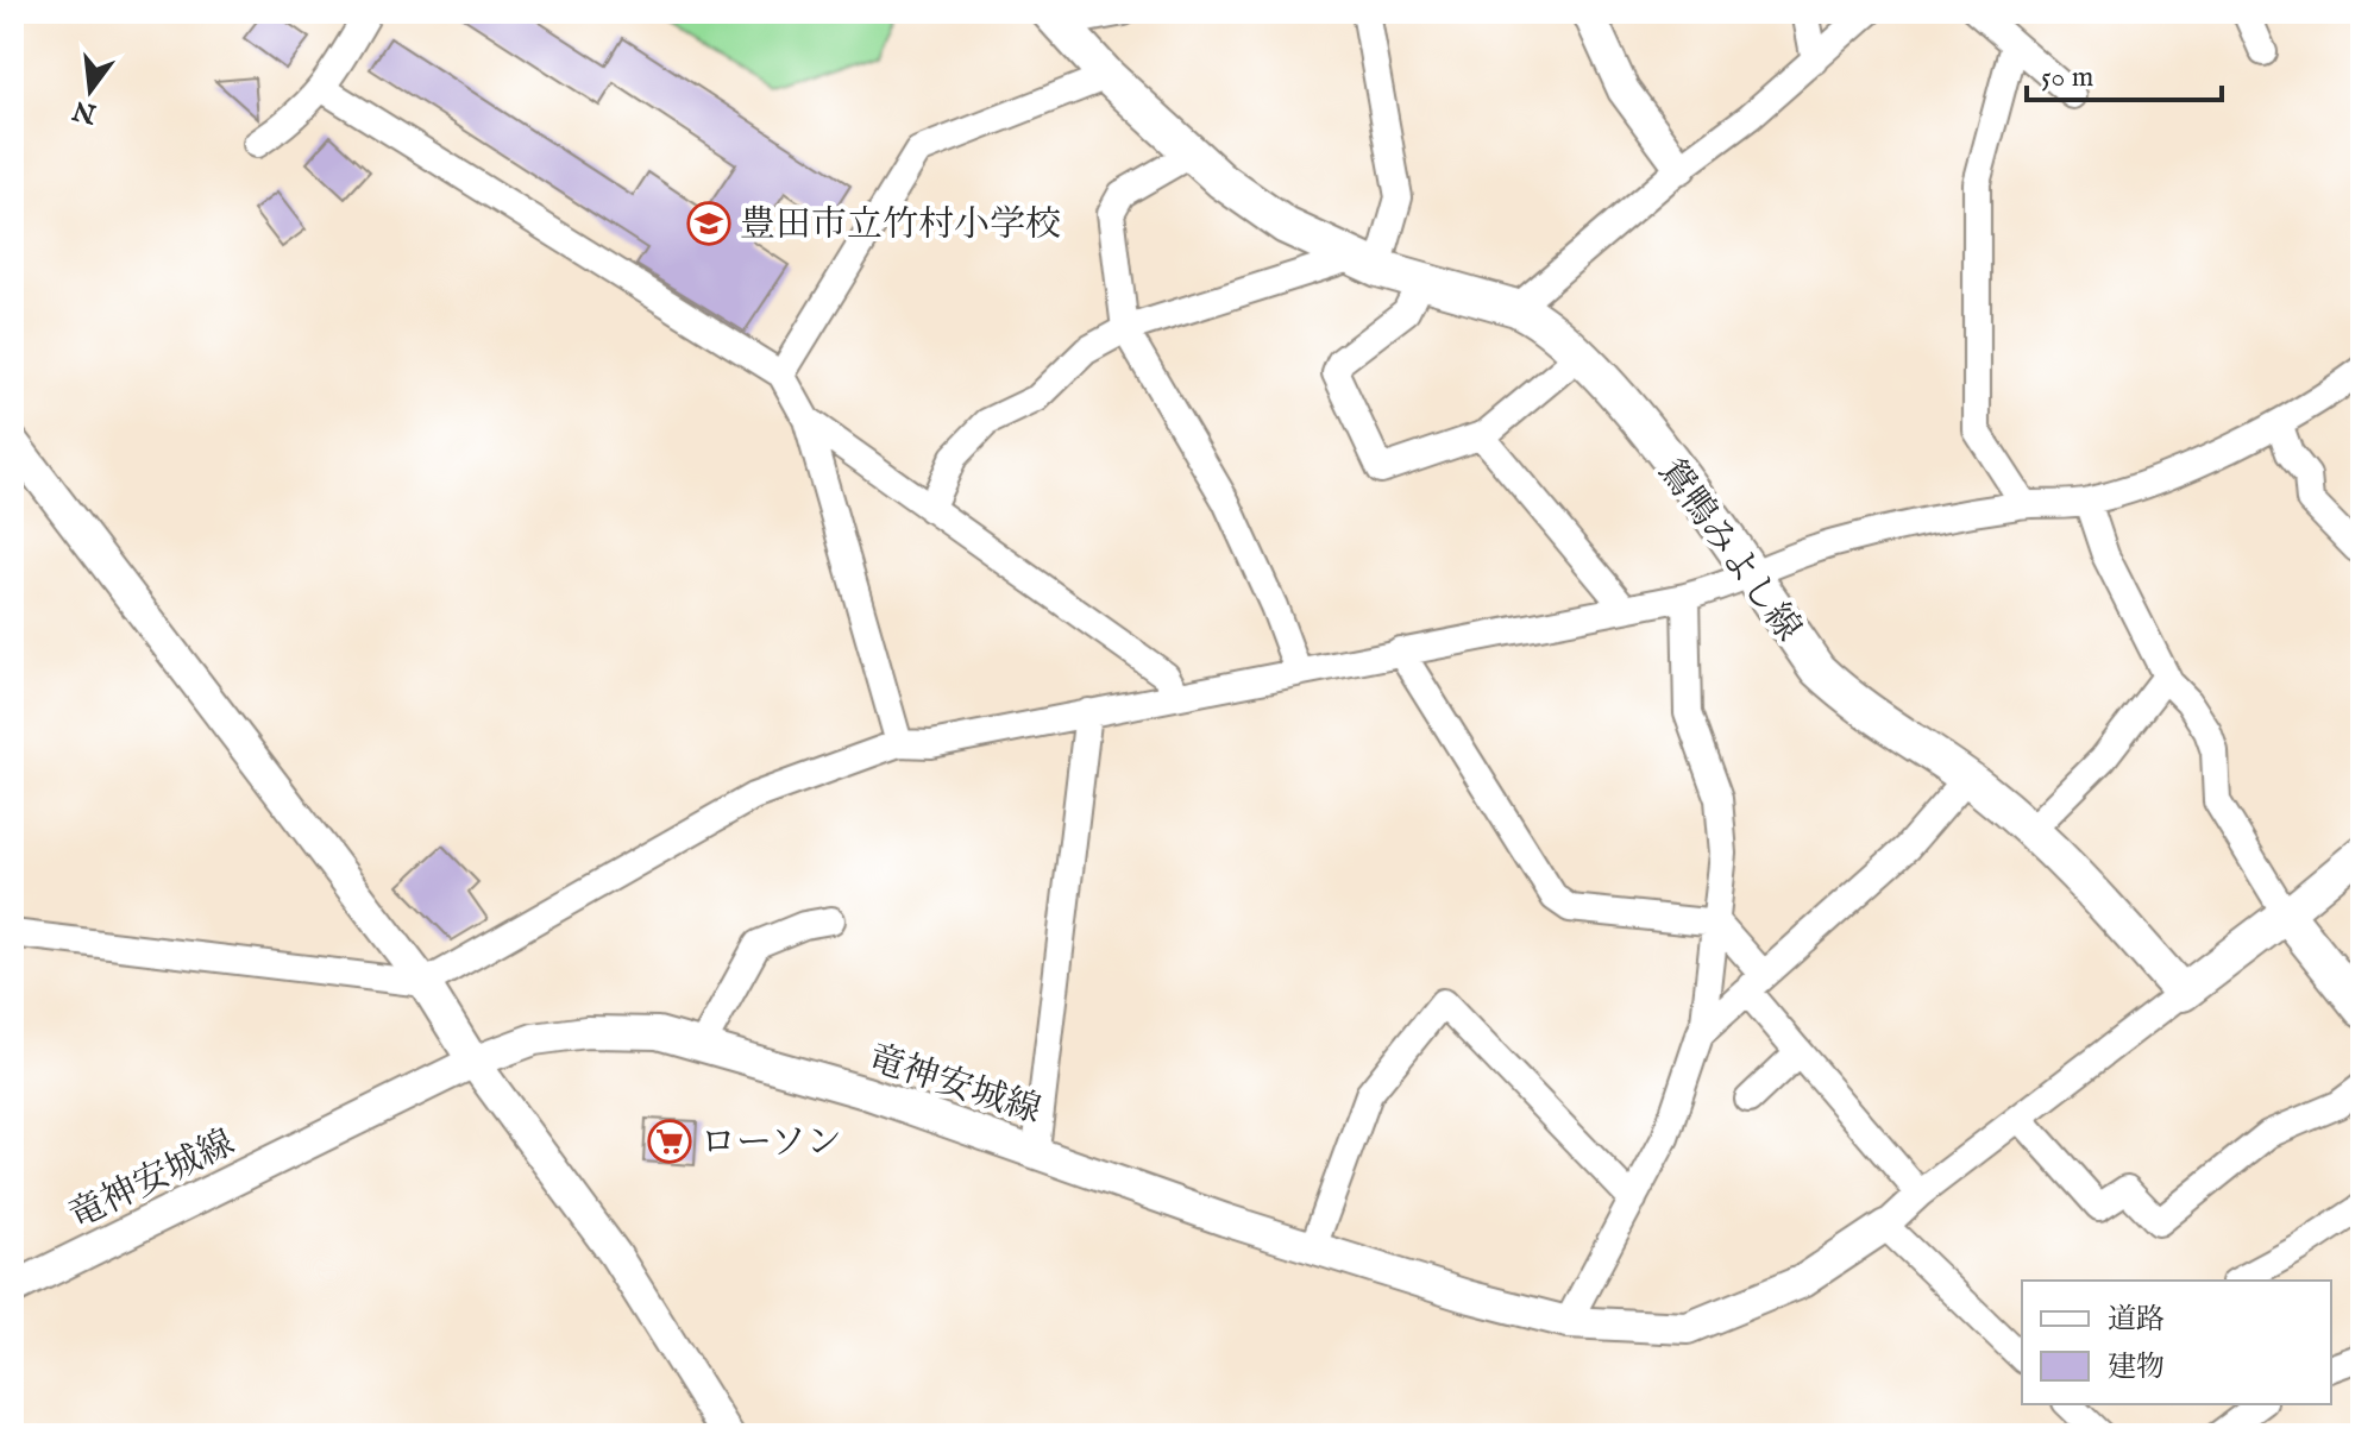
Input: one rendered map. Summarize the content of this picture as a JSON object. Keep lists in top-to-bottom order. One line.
{"streets":{"main road":["鴛鴨みよし線"],"street":["竜神安城線"]},"places":{"school or university":["豊田市立竹村小学校"],"supermarket":["ローソン"]},"legend":["道路","建物"],"scale_bar":"50 m","north":"bottom"}
